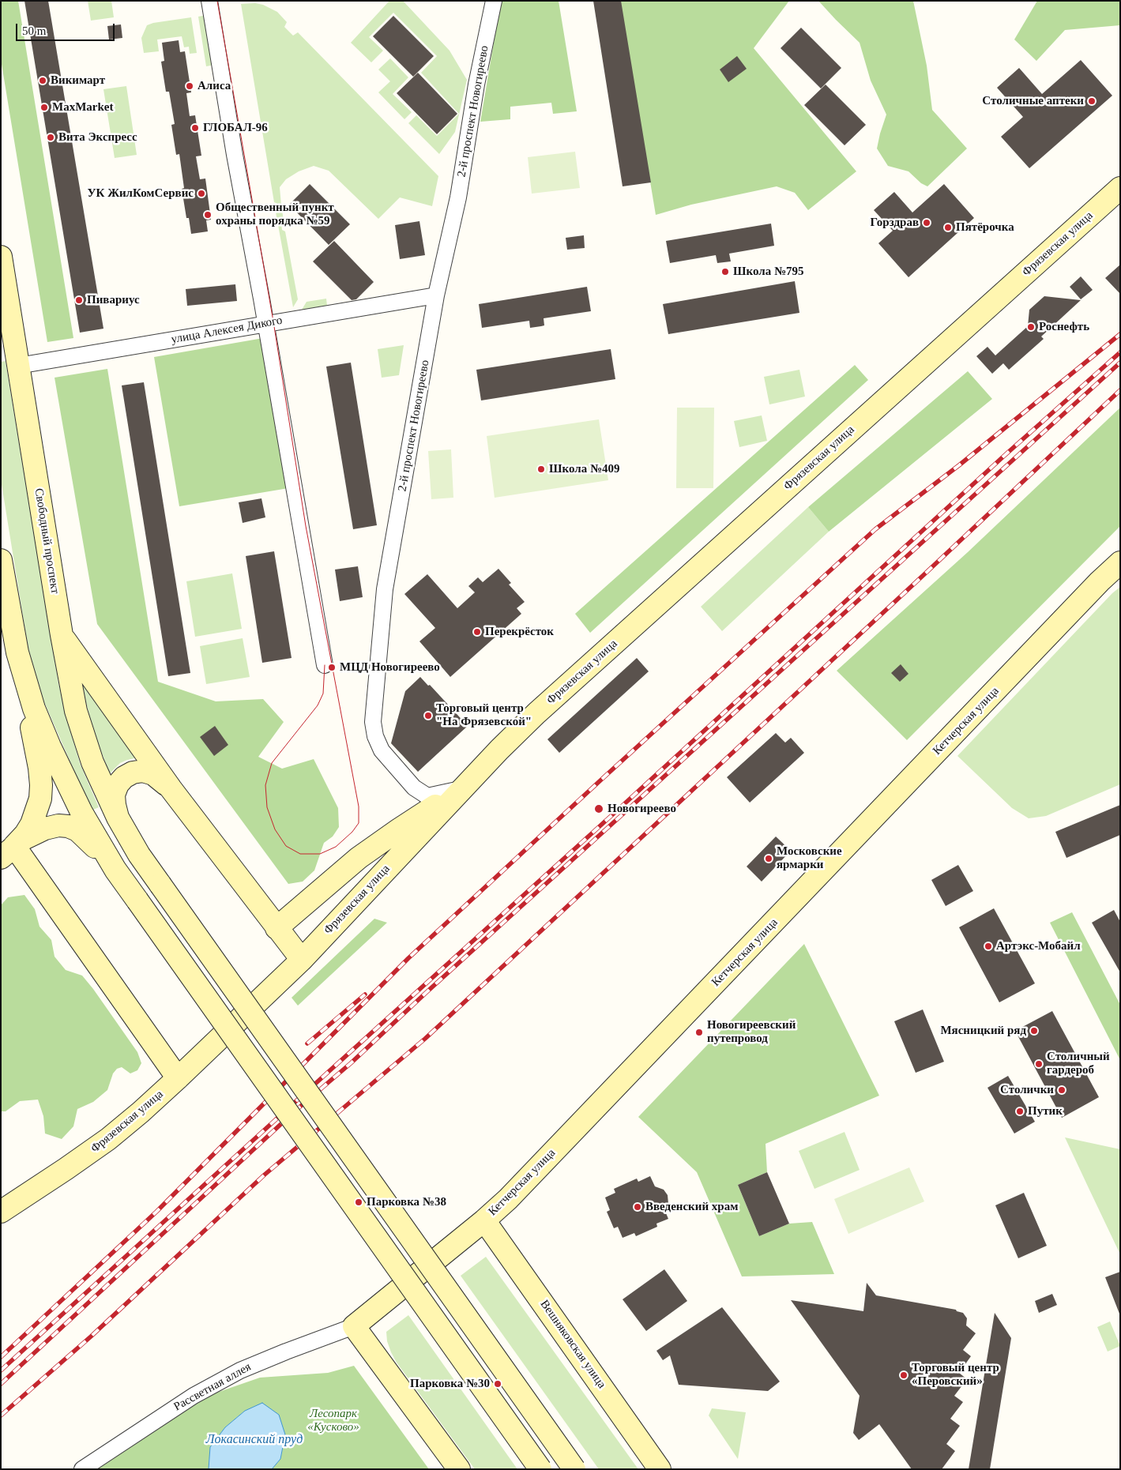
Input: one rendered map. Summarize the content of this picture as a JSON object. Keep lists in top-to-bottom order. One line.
{"streets":{"main road":["Фрязевская улица","Свободный проспект","Кетчерская улица","Вешняковская улица"],"street":["2-й проспект Новогиреево","улица Алексея Дикого","Рассветная аллея"]},"crossings":[["2-й проспект Новогиреево","Фрязевская улица"],["2-й проспект Новогиреево","улица Алексея Дикого"],["улица Алексея Дикого","Свободный проспект"],["Кетчерская улица","Вешняковская улица"],["Кетчерская улица","Рассветная аллея"]],"water":["Локасинский пруд"],"parks":["Лесопарк «Кусково»"],"places":["Викимарт","Алиса","Столичные аптеки","MaxMarket","ГЛОБАЛ-96","Вита Экспресс","УК ЖилКомСервис","Общественный пункт охраны порядка №59","Горздрав","Пятёрочка","Школа №795","Пивариус","Роснефть","Школа №409","Перекрёсток","МЦД Новогиреево","Торговый центр \"На Фрязевской\"","Новогиреево","Московские ярмарки","Артэкс-Мобайл","Мясницкий ряд","Новогиреевский путепровод","Столичный гардероб","Столички","Путик","Парковка №38","Введенский храм","Торговый центр «Перовский»","Парковка №30"],"scale_bar":"50 m"}
